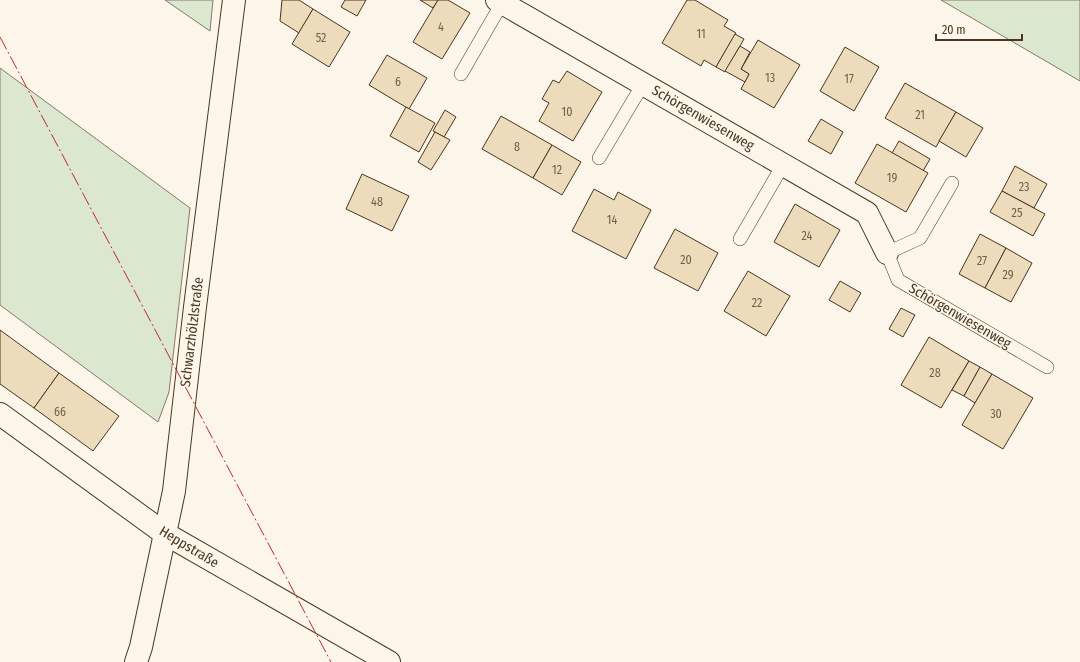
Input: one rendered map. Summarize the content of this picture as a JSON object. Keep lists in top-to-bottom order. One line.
{"streets":{"street":["Schörgenwiesenweg","Schwarzhölzlstraße","Heppstraße"]},"crossings":[["Schwarzhölzlstraße","Heppstraße"]],"house_numbers":["4","11","52","13","17","6","10","21","8","12","19","23","48","25","14","24","20","27","29","22","28","66","30"],"scale_bar":"20 m"}
